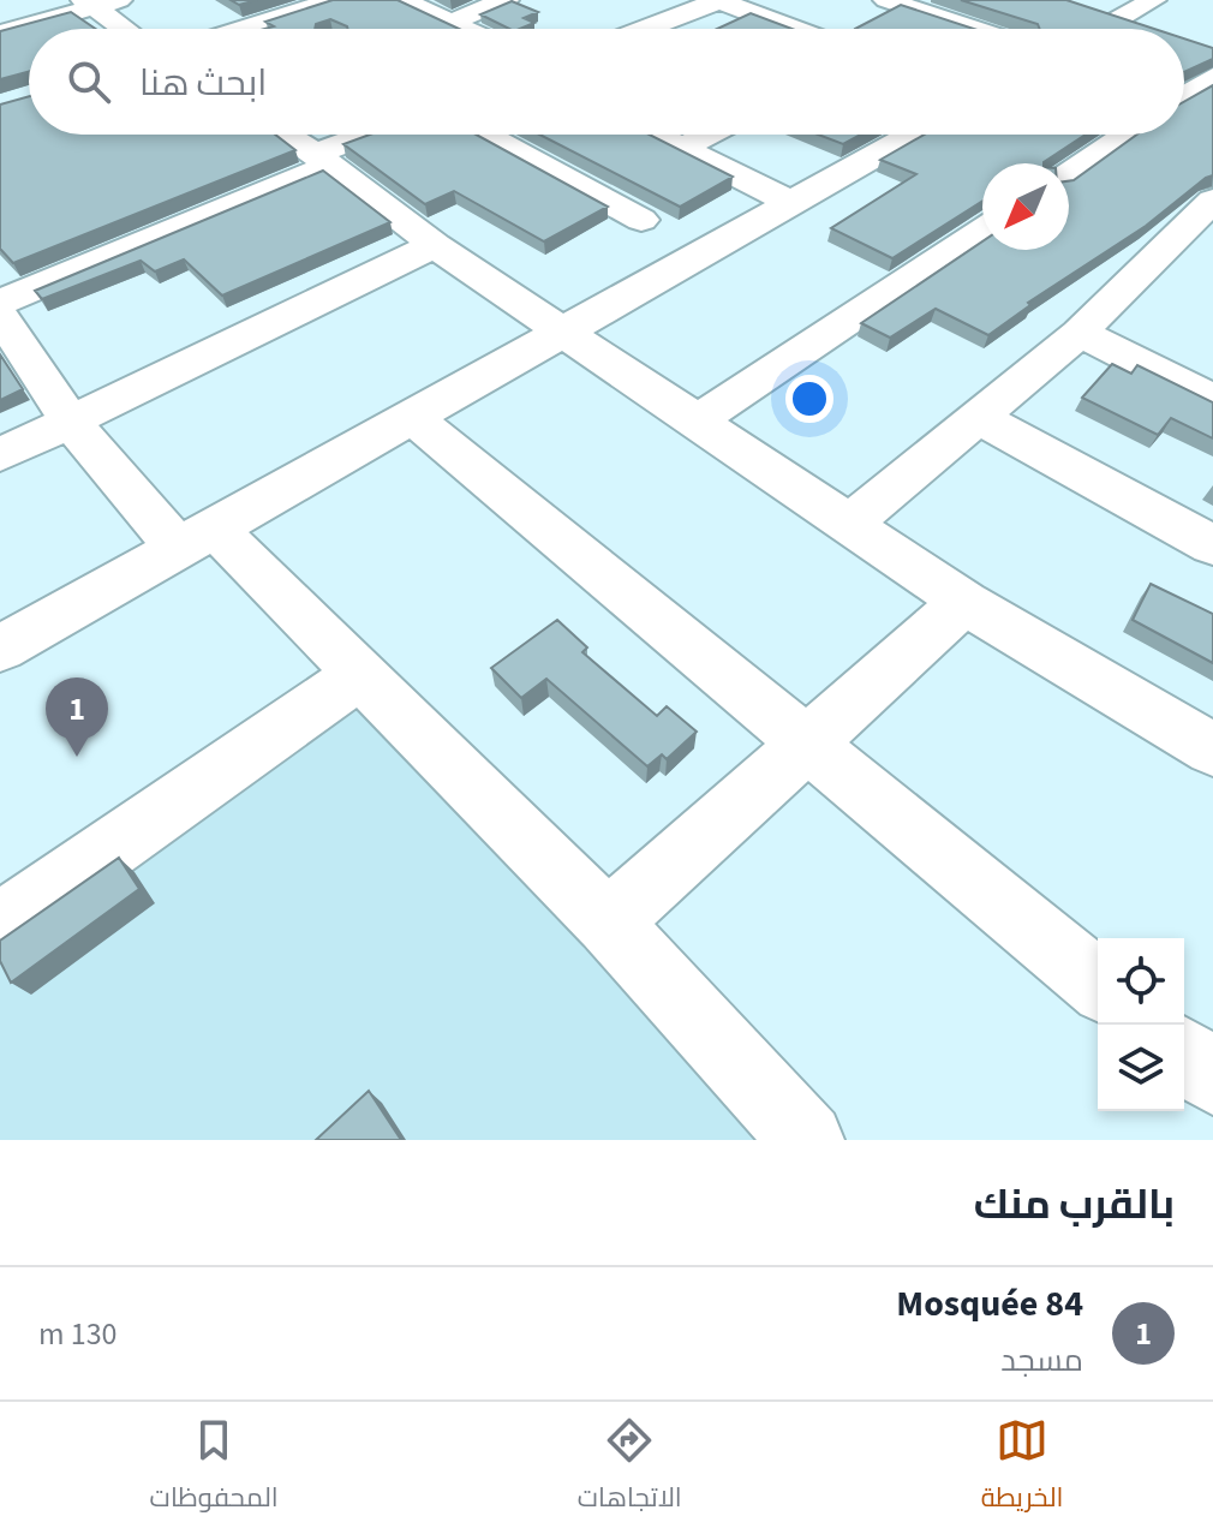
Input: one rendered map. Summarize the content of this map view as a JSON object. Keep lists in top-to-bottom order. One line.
{"north":"bottom left","page":{"search":"ابحث هنا","pins":"1","heading":"بالقرب منك","list":[{"mark":"1","name":"Mosquée 84","note":"مسجد","value":"130 m"}],"nav":["الخريطة","الاتجاهات","المحفوظات"]}}
